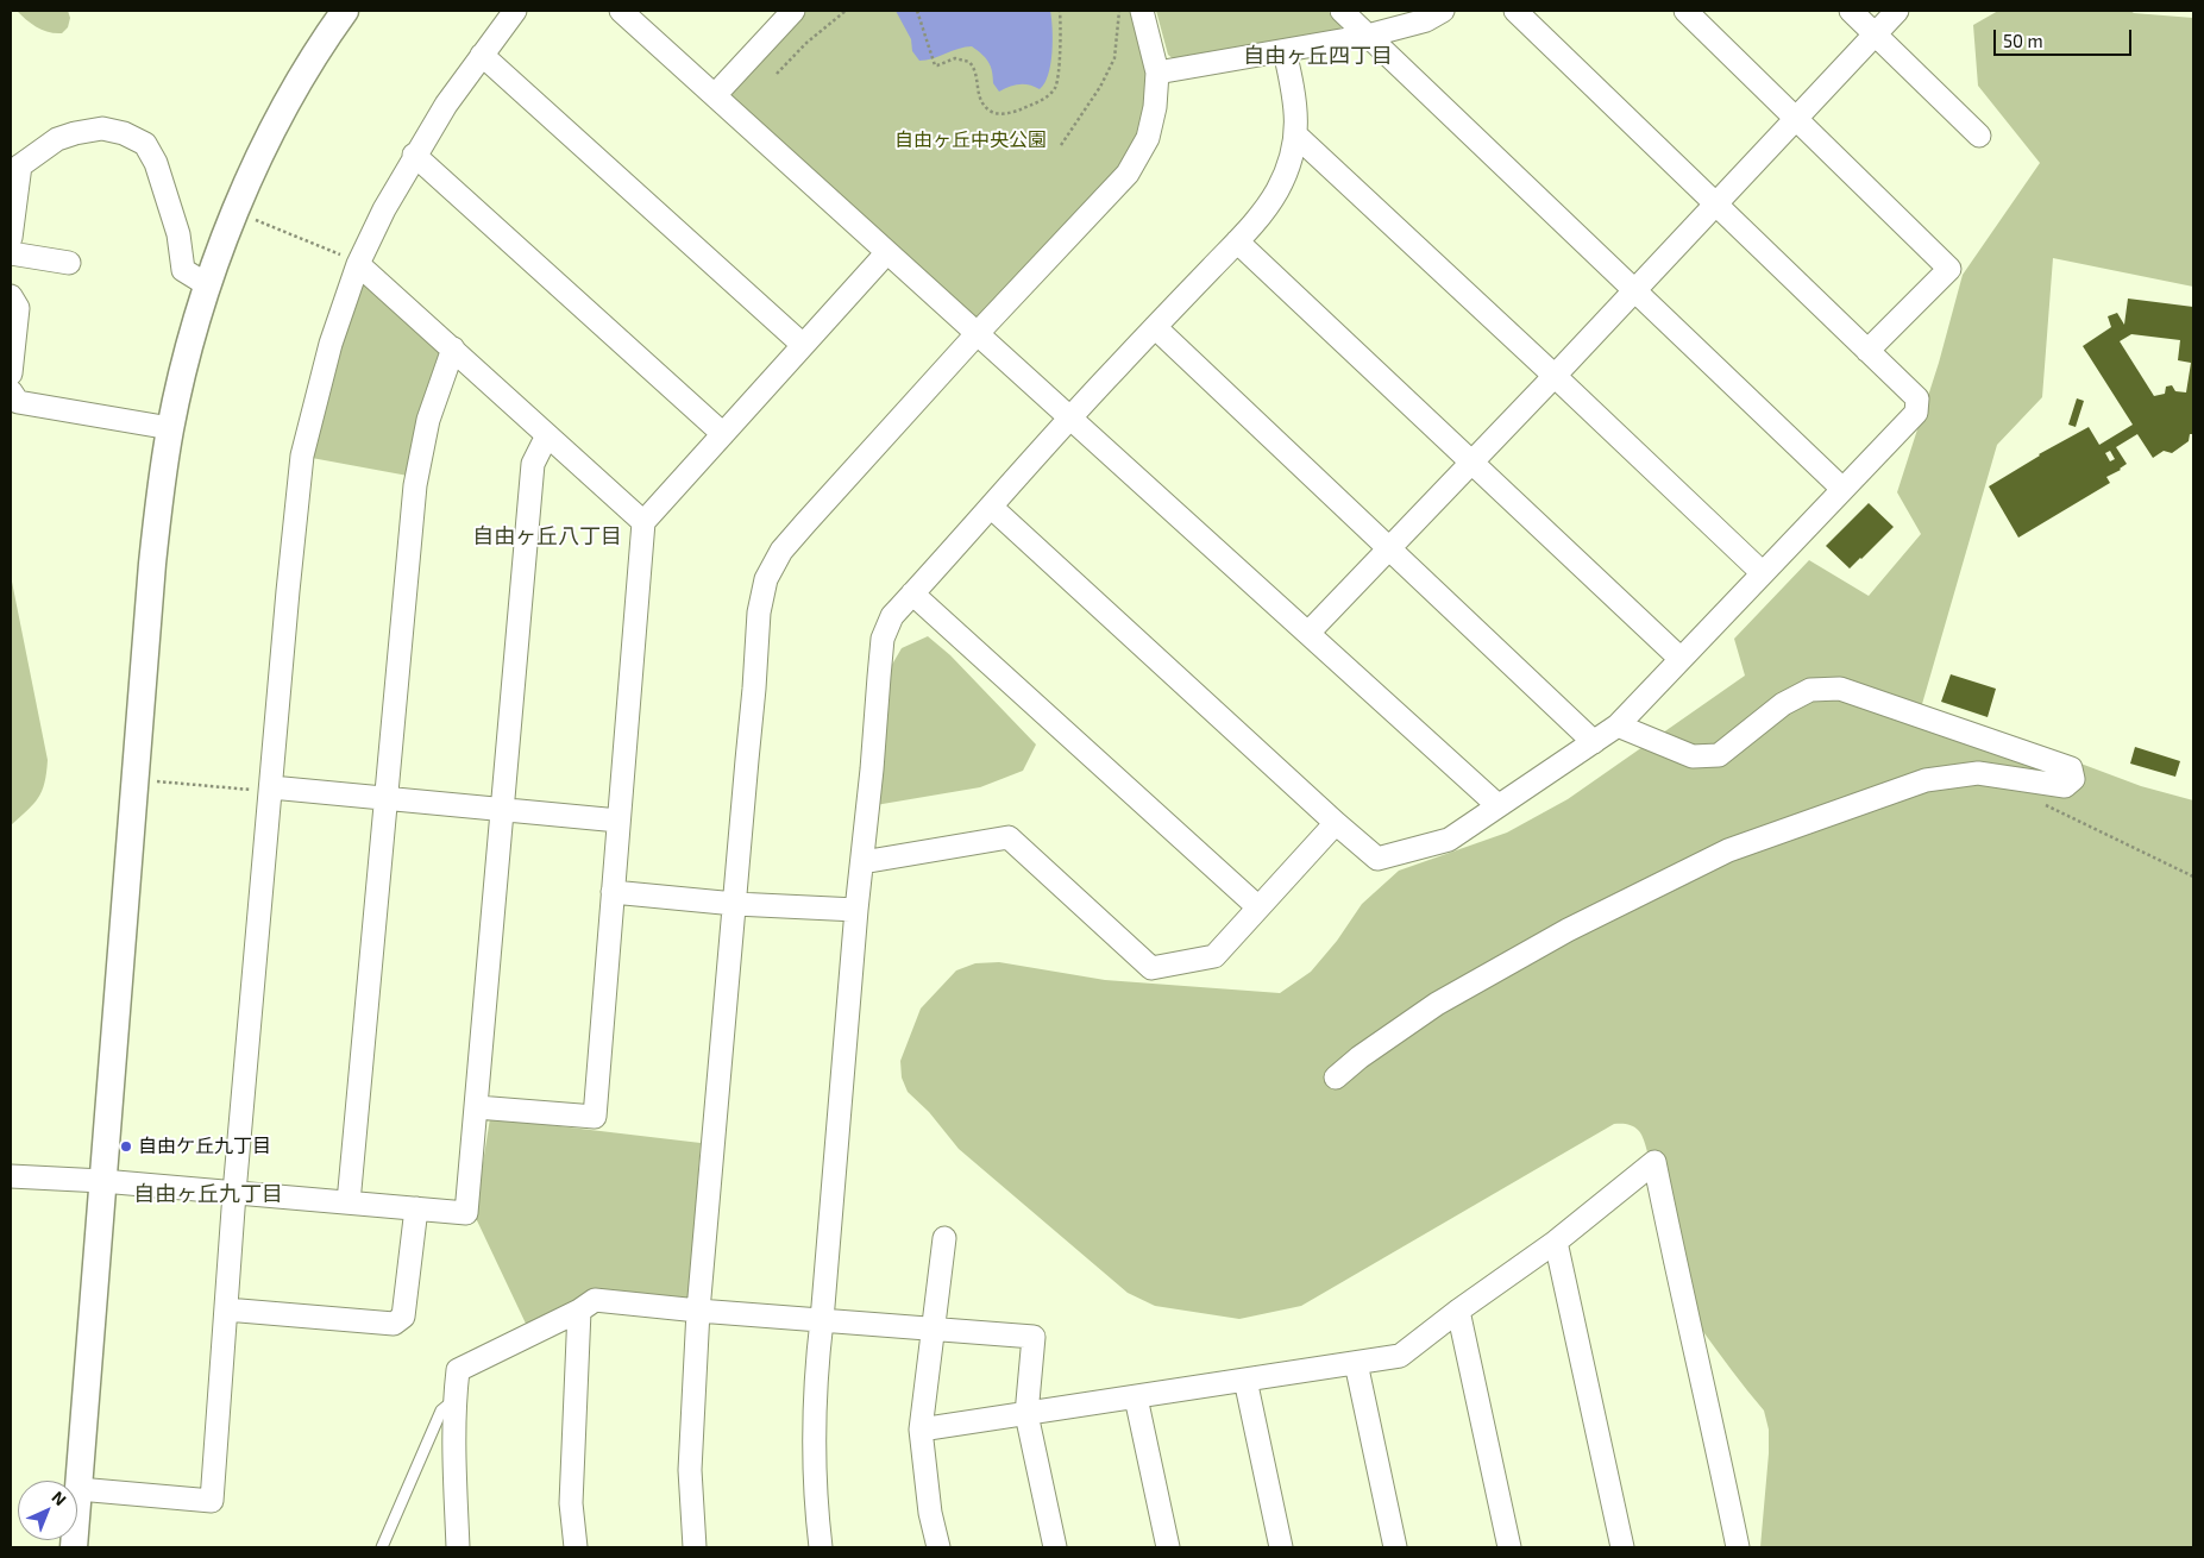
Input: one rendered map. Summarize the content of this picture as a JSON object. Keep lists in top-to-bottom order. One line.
{"districts":["自由ヶ丘四丁目","自由ヶ丘八丁目","自由ヶ丘九丁目"],"parks":["自由ヶ丘中央公園"],"places":["自由ケ丘九丁目"],"scale_bar":"50 m","north":"top right"}
